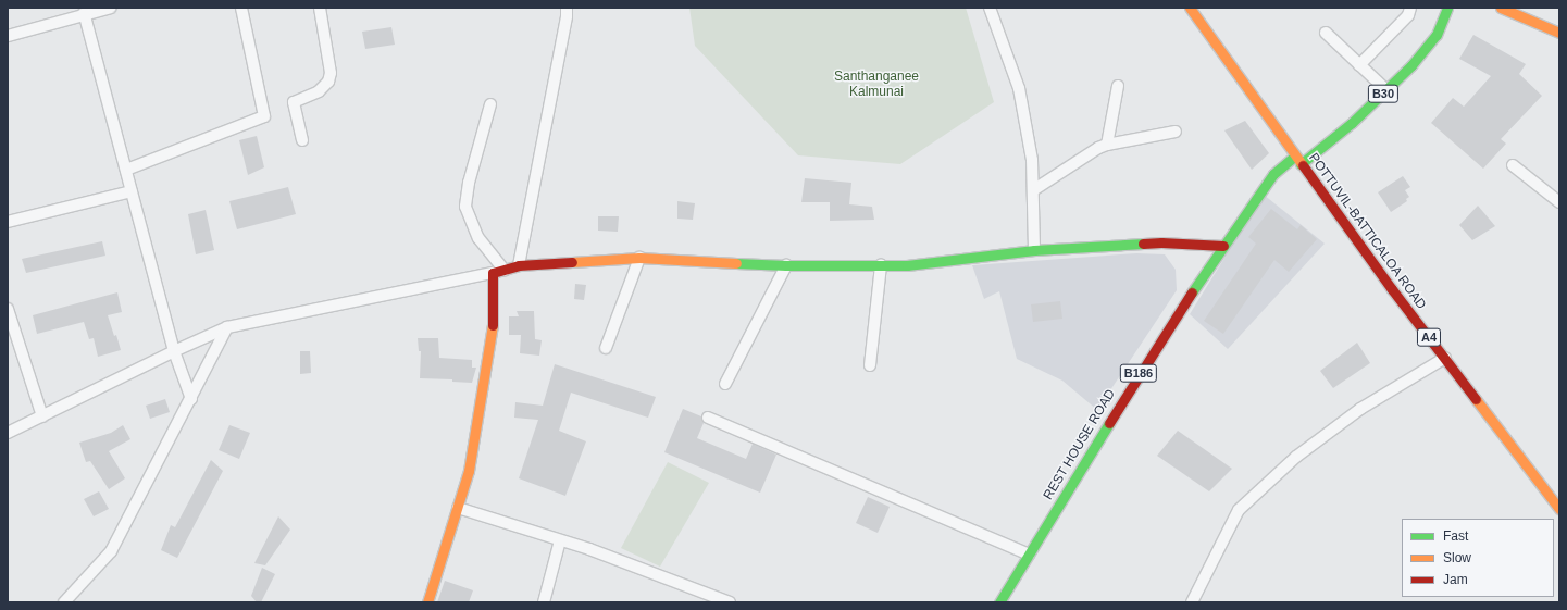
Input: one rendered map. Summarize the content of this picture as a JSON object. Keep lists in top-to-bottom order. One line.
{"streets":{"main road":["B30","POTTUVIL-BATTICALOA ROAD","A4","B186","REST HOUSE ROAD"]},"crossings":[["B30","POTTUVIL-BATTICALOA ROAD"],["B30","REST HOUSE ROAD"],["POTTUVIL-BATTICALOA ROAD","REST HOUSE ROAD"]],"parks":["Santhanganee Kalmunai"],"legend":["Fast","Slow","Jam"]}
